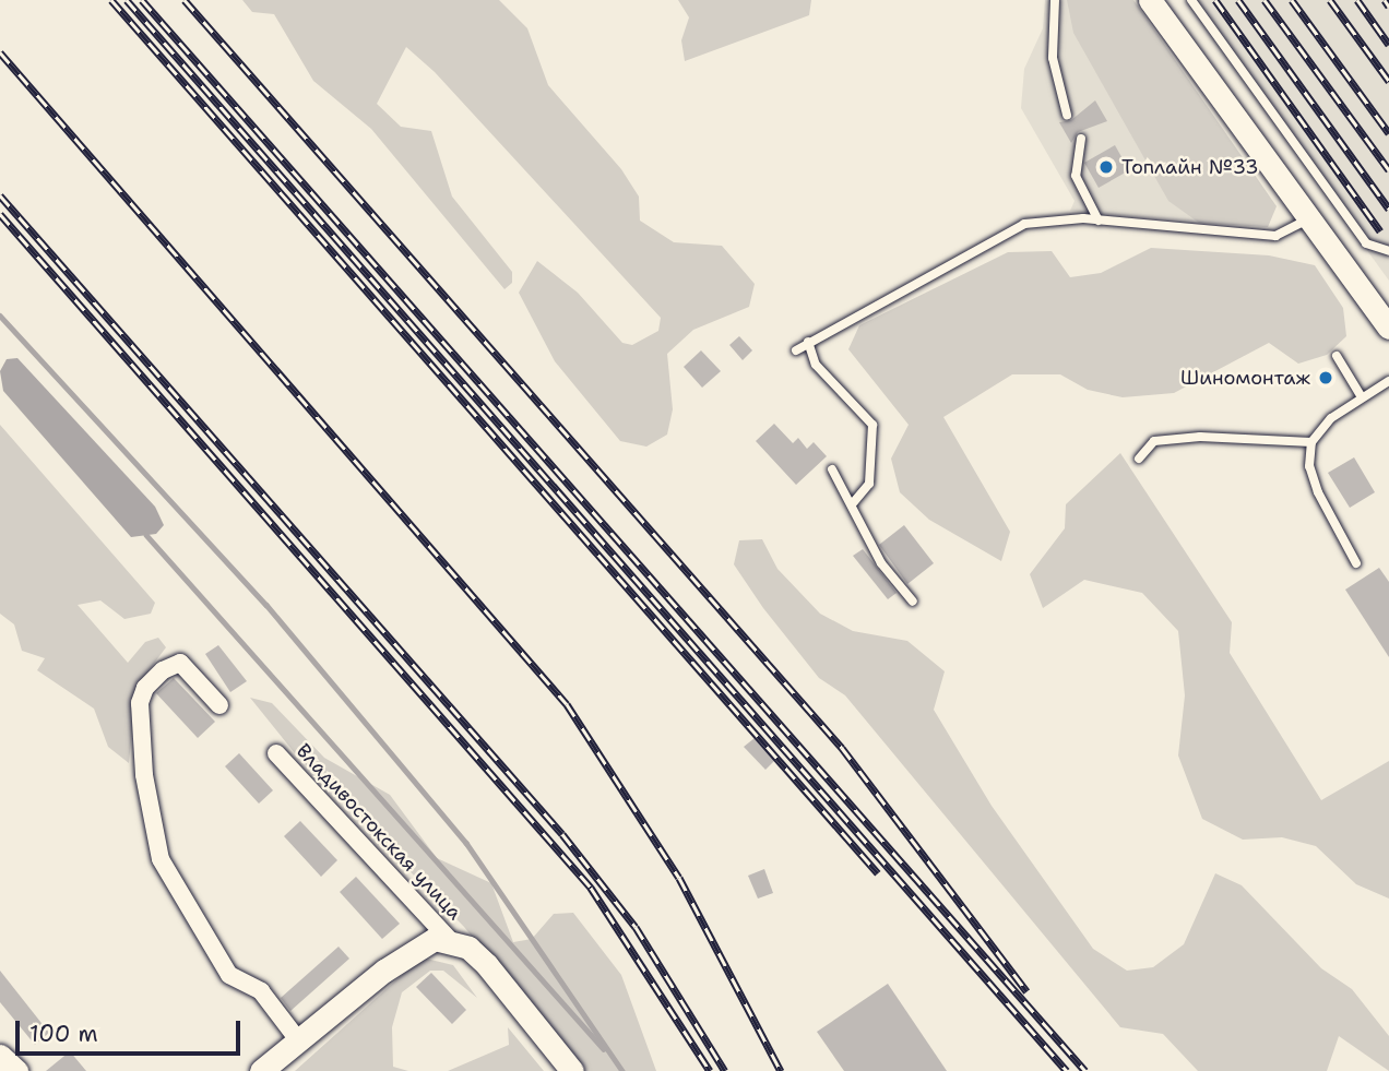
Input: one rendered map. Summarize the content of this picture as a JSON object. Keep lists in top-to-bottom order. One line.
{"streets":{"street":["Владивостокская улица"]},"places":["Топлайн №33","Шиномонтаж"],"scale_bar":"100 m"}
